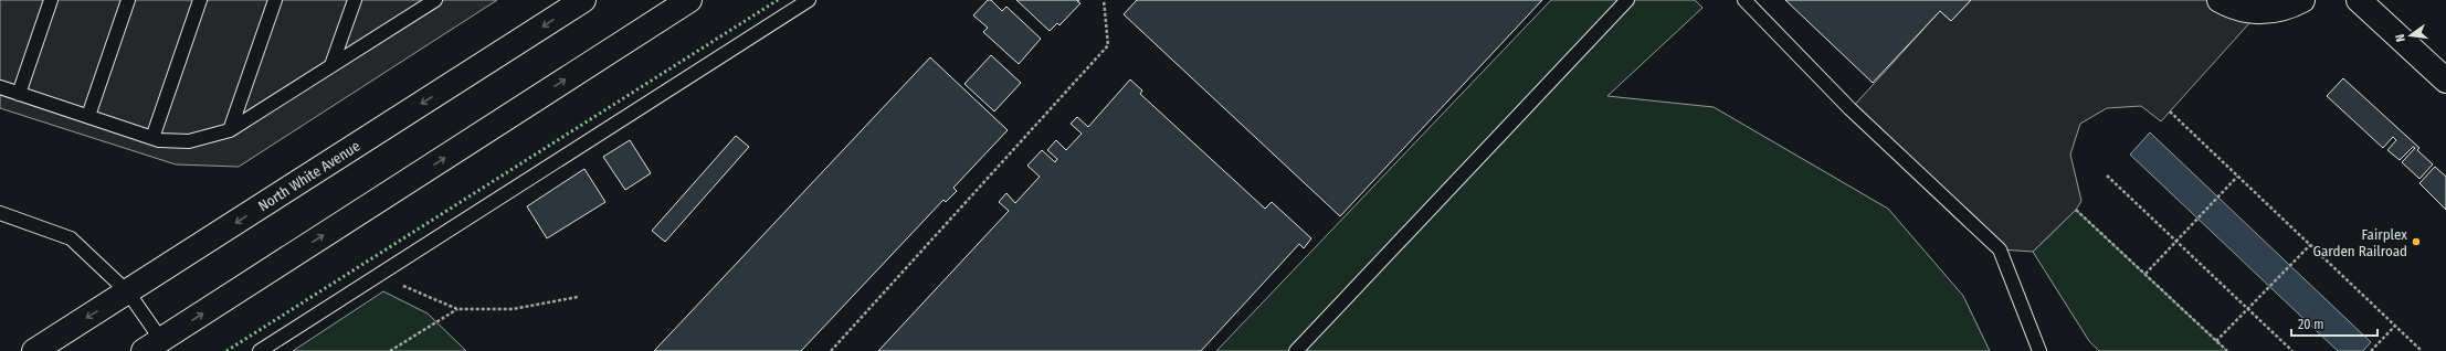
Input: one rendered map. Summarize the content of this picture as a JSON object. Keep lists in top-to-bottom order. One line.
{"streets":{"main road":["North White Avenue"]},"places":["Fairplex Garden Railroad"],"scale_bar":"20 m","north":"left"}
